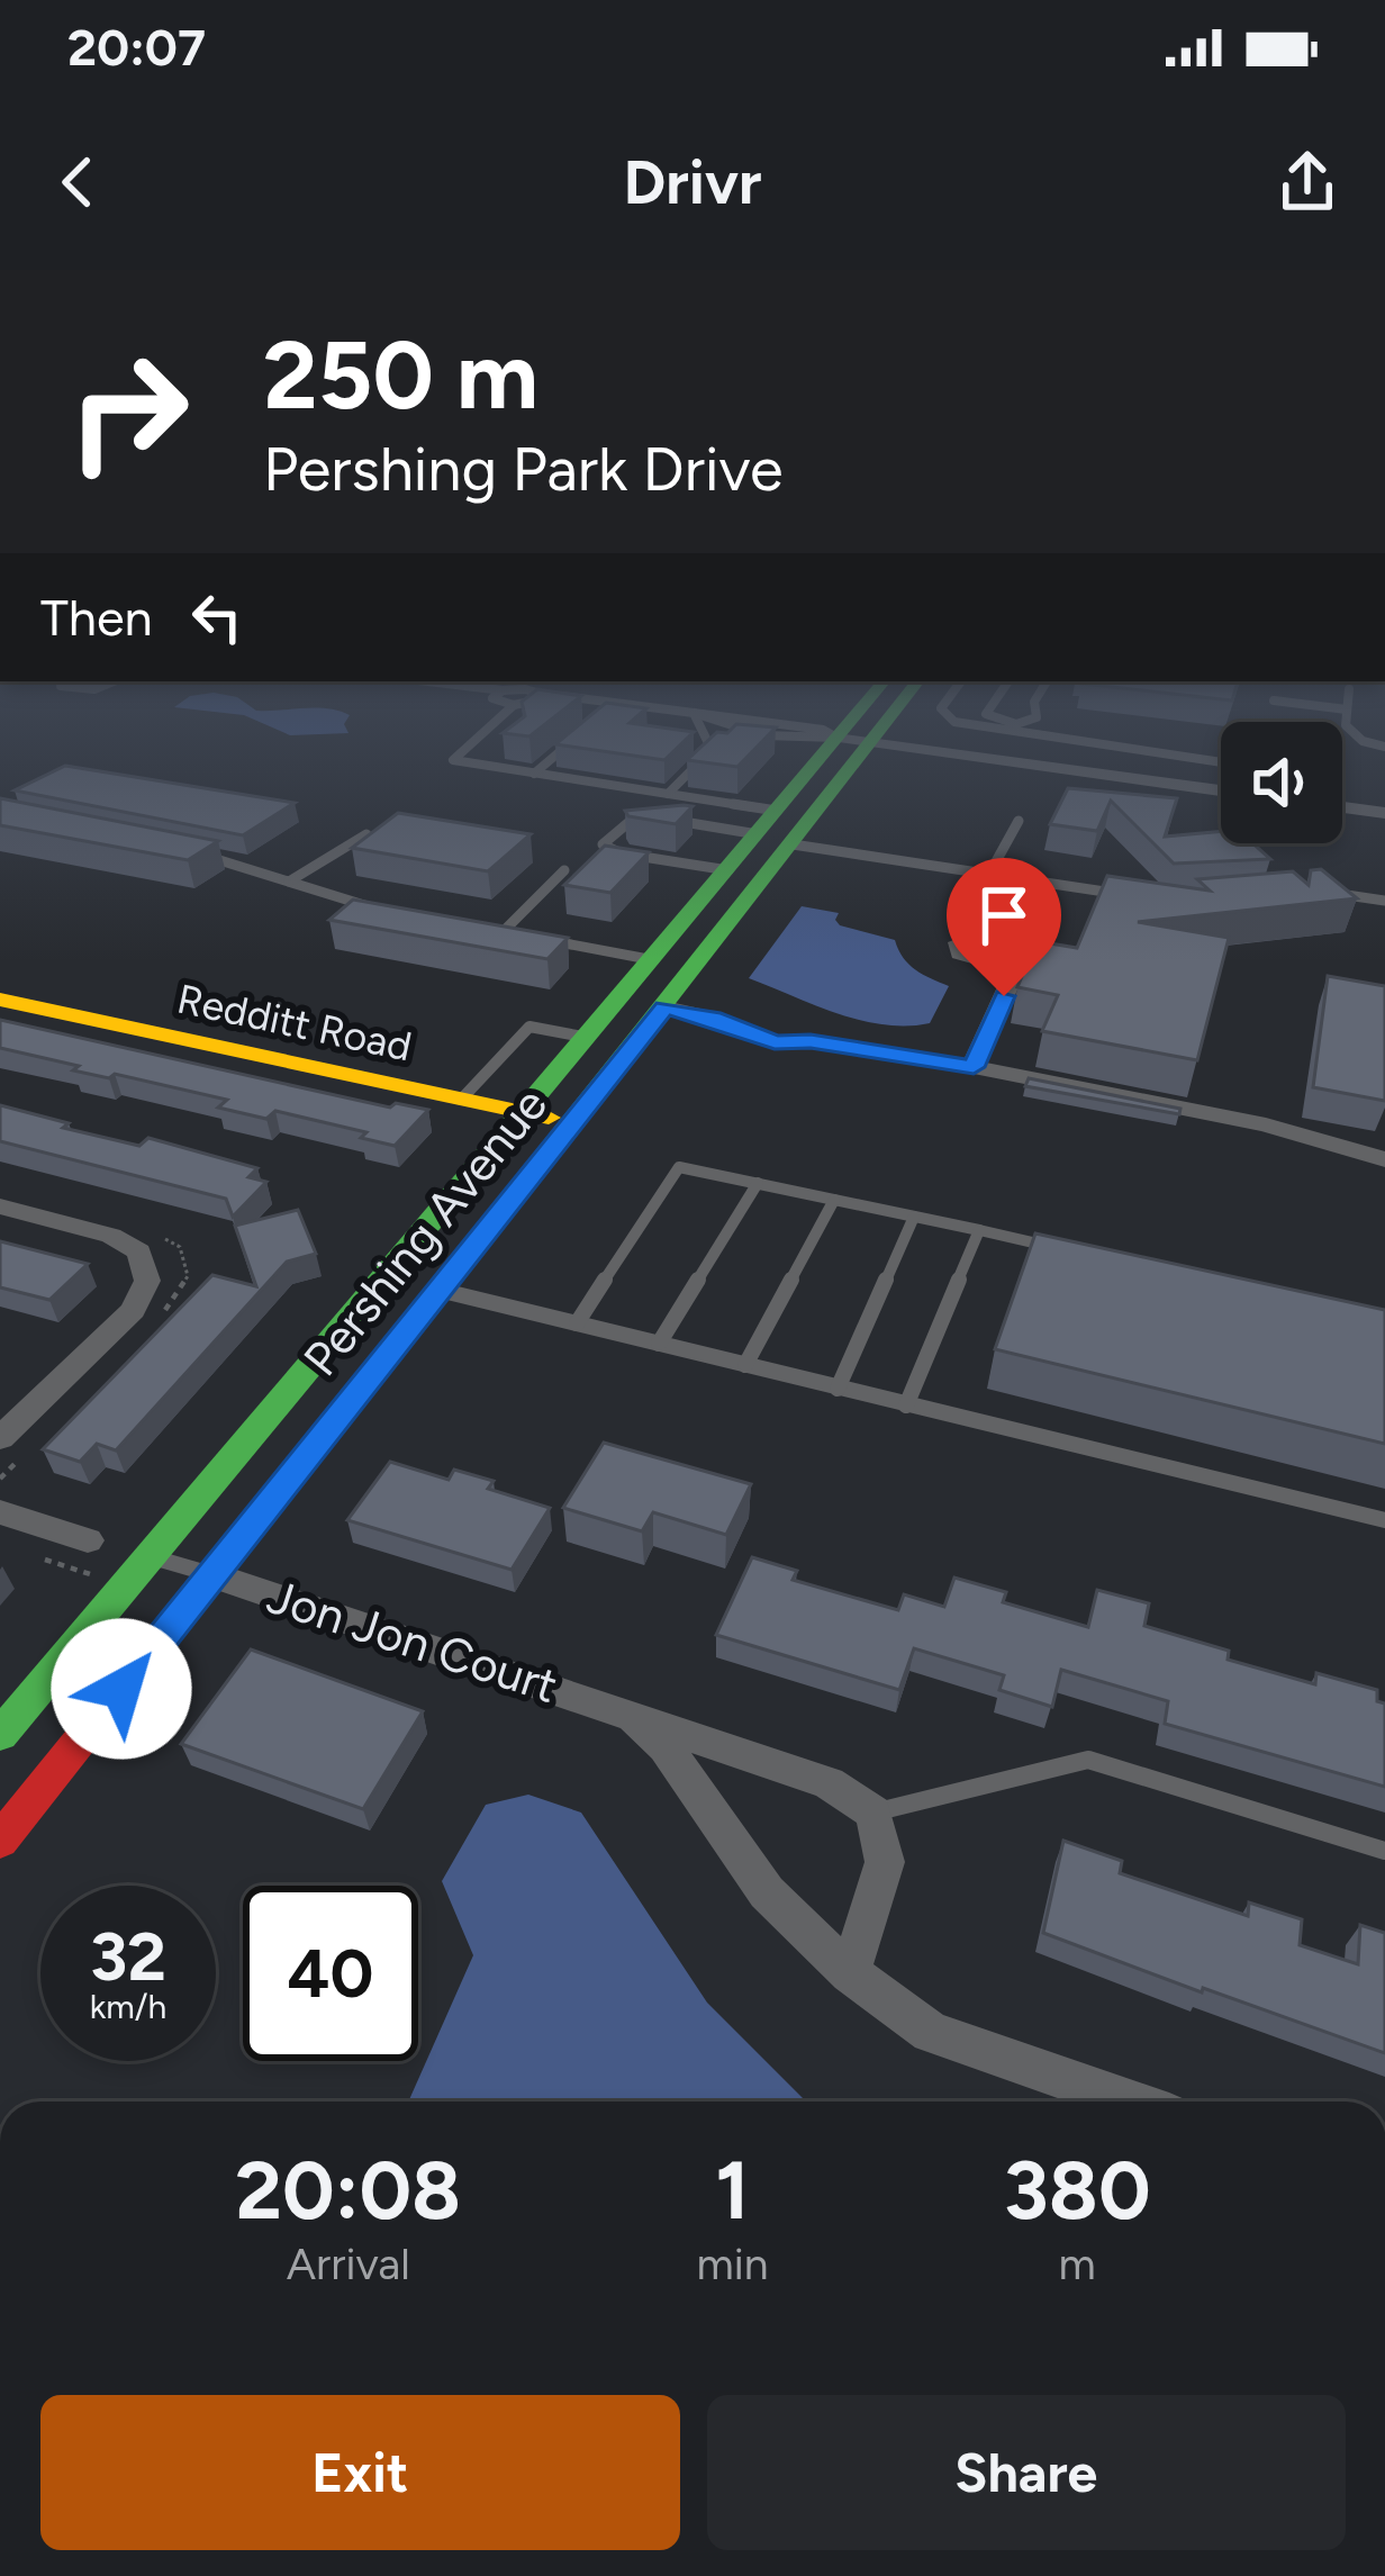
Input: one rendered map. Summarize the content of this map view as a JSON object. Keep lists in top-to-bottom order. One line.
{"streets":{"street":["Redditt Road","Pershing Avenue","Jon Jon Court"]},"crossings":[["Redditt Road","Pershing Avenue"],["Pershing Avenue","Jon Jon Court"]],"page":{"status":"20:07","header":"Drivr","turn":["250 m","Pershing Park Drive"],"then":"Then","speed":"32 km/h","limit":"40","eta":["20:08","Arrival","1","min","380","m"],"buttons":["Exit","Share"]}}
